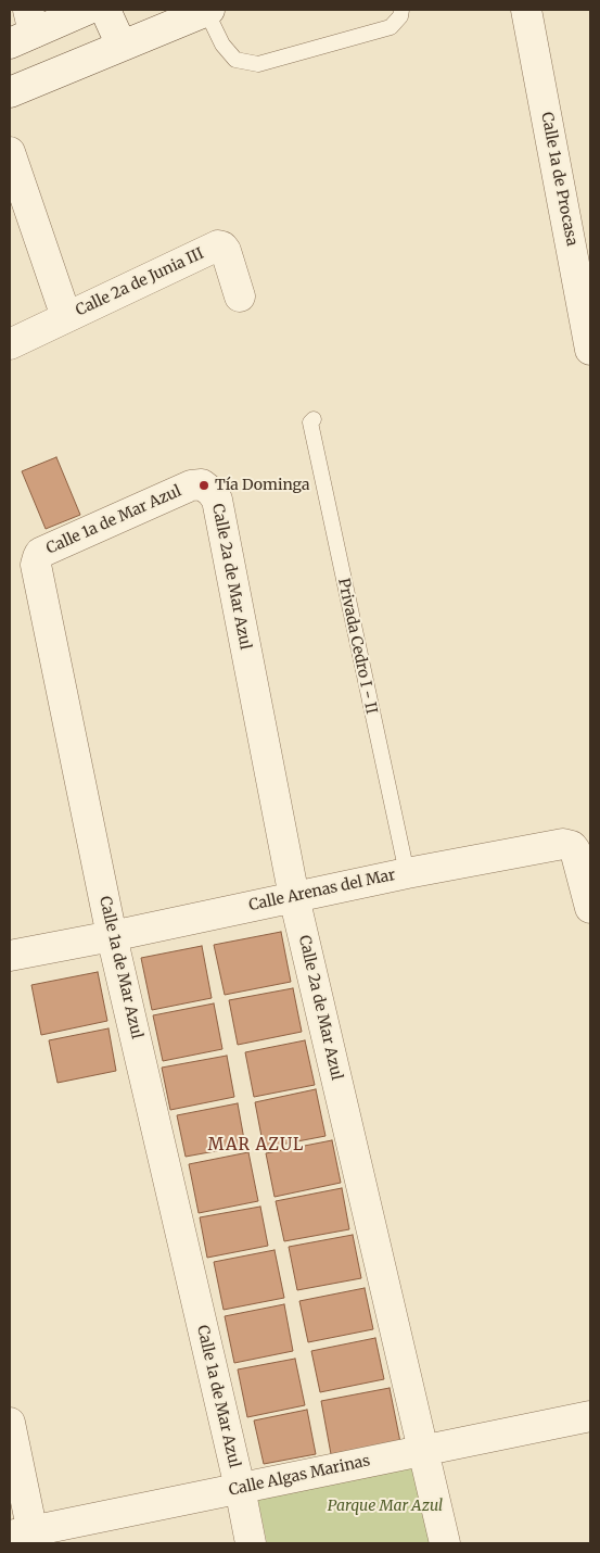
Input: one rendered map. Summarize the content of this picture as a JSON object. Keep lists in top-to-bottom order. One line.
{"streets":{"street":["Calle 1a de Procasa","Calle 2a de Junia III","Calle 1a de Mar Azul","Calle 2a de Mar Azul","Calle Arenas del Mar","Calle Algas Marinas"],"lane":["Privada Cedro I - II"]},"crossings":[["Calle 1a de Mar Azul","Calle 2a de Mar Azul"],["Calle 1a de Mar Azul","Calle Arenas del Mar"],["Calle 1a de Mar Azul","Calle Algas Marinas"],["Calle 2a de Mar Azul","Calle Arenas del Mar"],["Calle 2a de Mar Azul","Calle Algas Marinas"],["Privada Cedro I - II","Calle Arenas del Mar"]],"districts":["MAR AZUL"],"parks":["Parque Mar Azul"],"places":["Tía Dominga"]}
